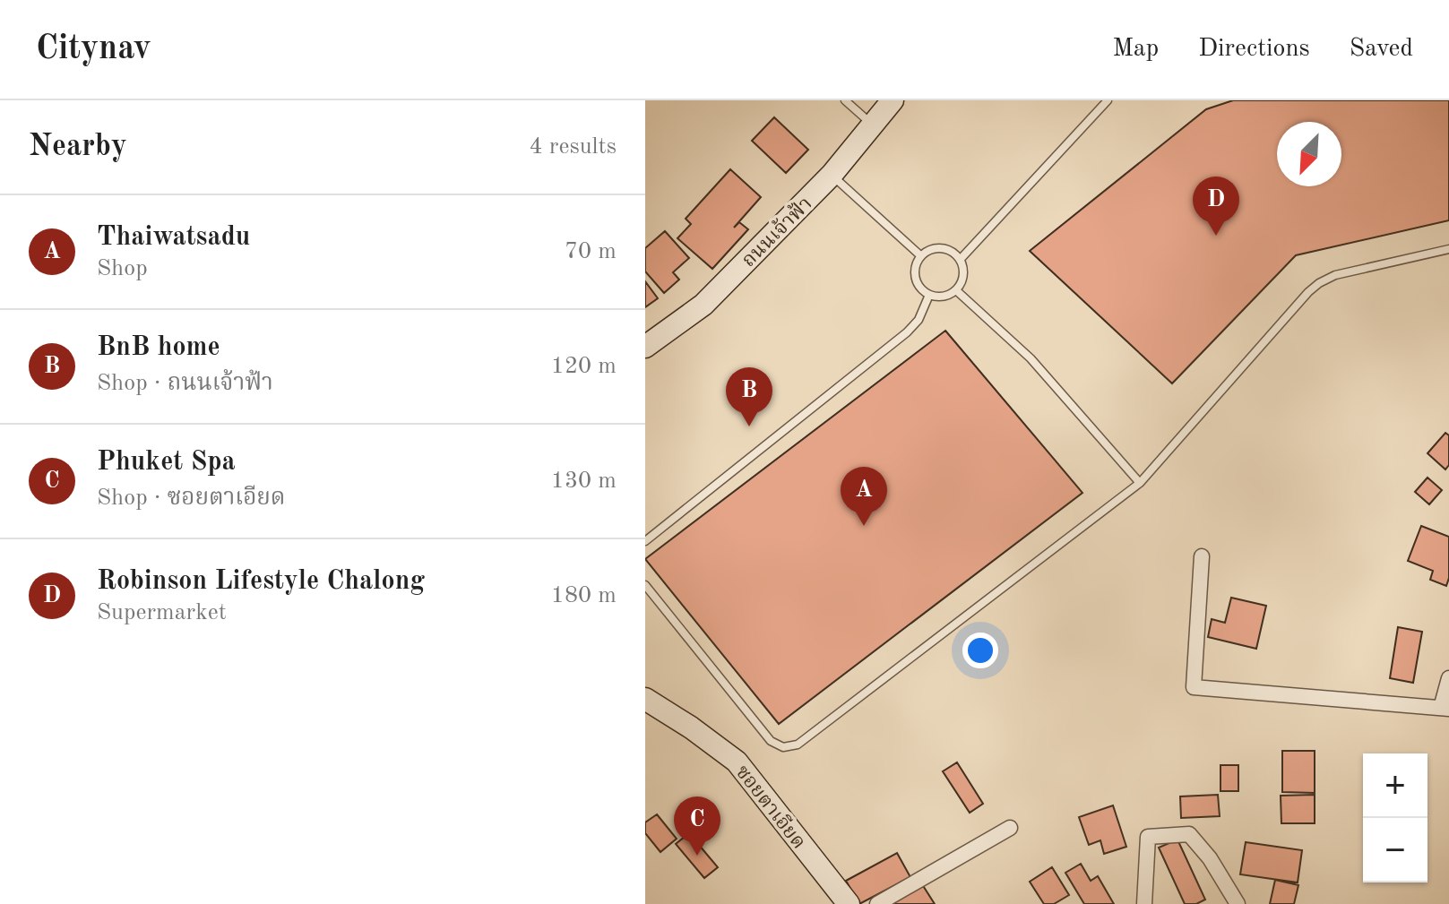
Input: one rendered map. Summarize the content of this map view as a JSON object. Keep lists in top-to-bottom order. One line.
{"streets":{"main road":["ถนนเจ้าฟ้า","ซอยตาเอียด"]},"north":"bottom left","page":{"header":"Citynav","nav":["Map","Directions","Saved"],"heading":["Nearby","4 results"],"pins":["D","B","A","C"],"list":[{"mark":"A","name":"Thaiwatsadu","note":"Shop","value":"70 m"},{"mark":"B","name":"BnB home","note":"Shop · ถนนเจ้าฟ้า","value":"120 m"},{"mark":"C","name":"Phuket Spa","note":"Shop · ซอยตาเอียด","value":"130 m"},{"mark":"D","name":"Robinson Lifestyle Chalong","note":"Supermarket","value":"180 m"}],"map_buttons":["+","−"]}}
